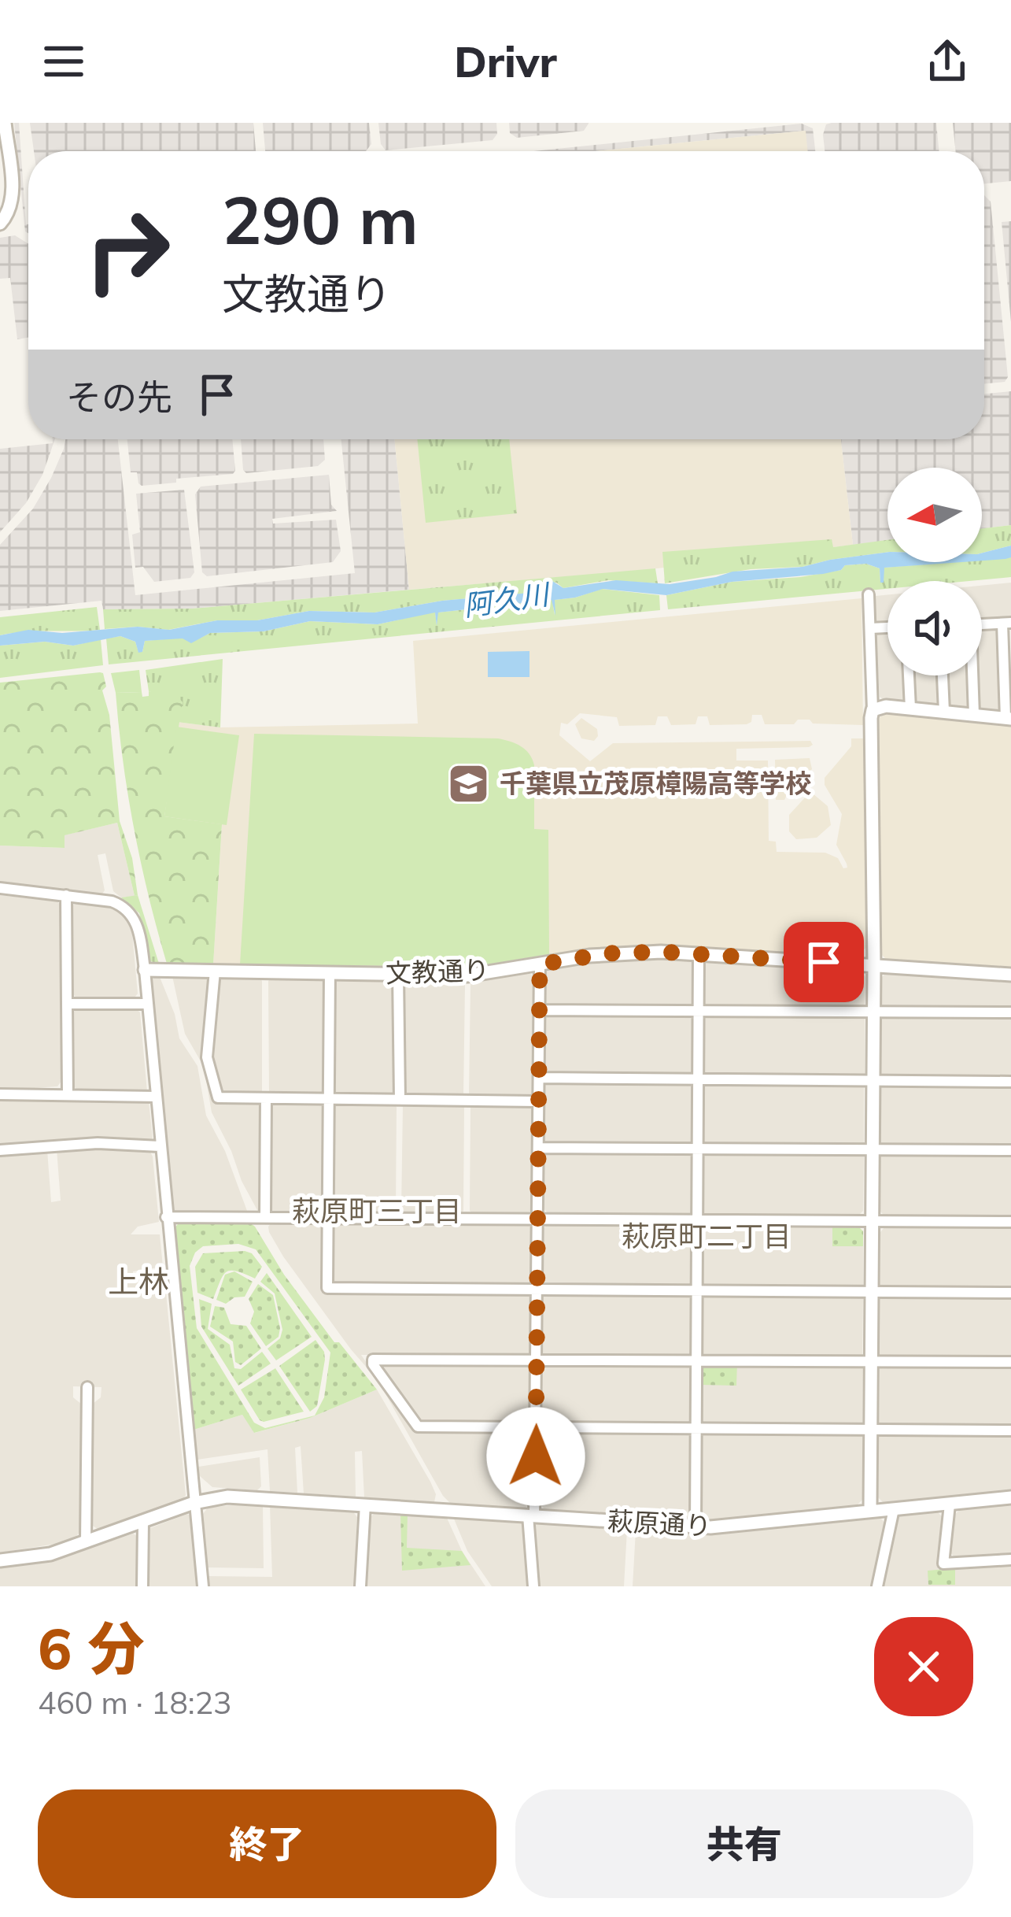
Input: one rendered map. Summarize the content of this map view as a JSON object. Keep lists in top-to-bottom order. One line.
{"streets":{"street":["文教通り","萩原通り"]},"districts":["萩原町三丁目","萩原町二丁目","上林"],"water":["阿久川"],"places":{"school or university":["千葉県立茂原樟陽高等学校"]},"north":"left","page":{"header":"Drivr","turn":["290 m","文教通り"],"then":"その先","heading":["6 分","460 m · 18:23"],"buttons":["終了","共有"]}}
